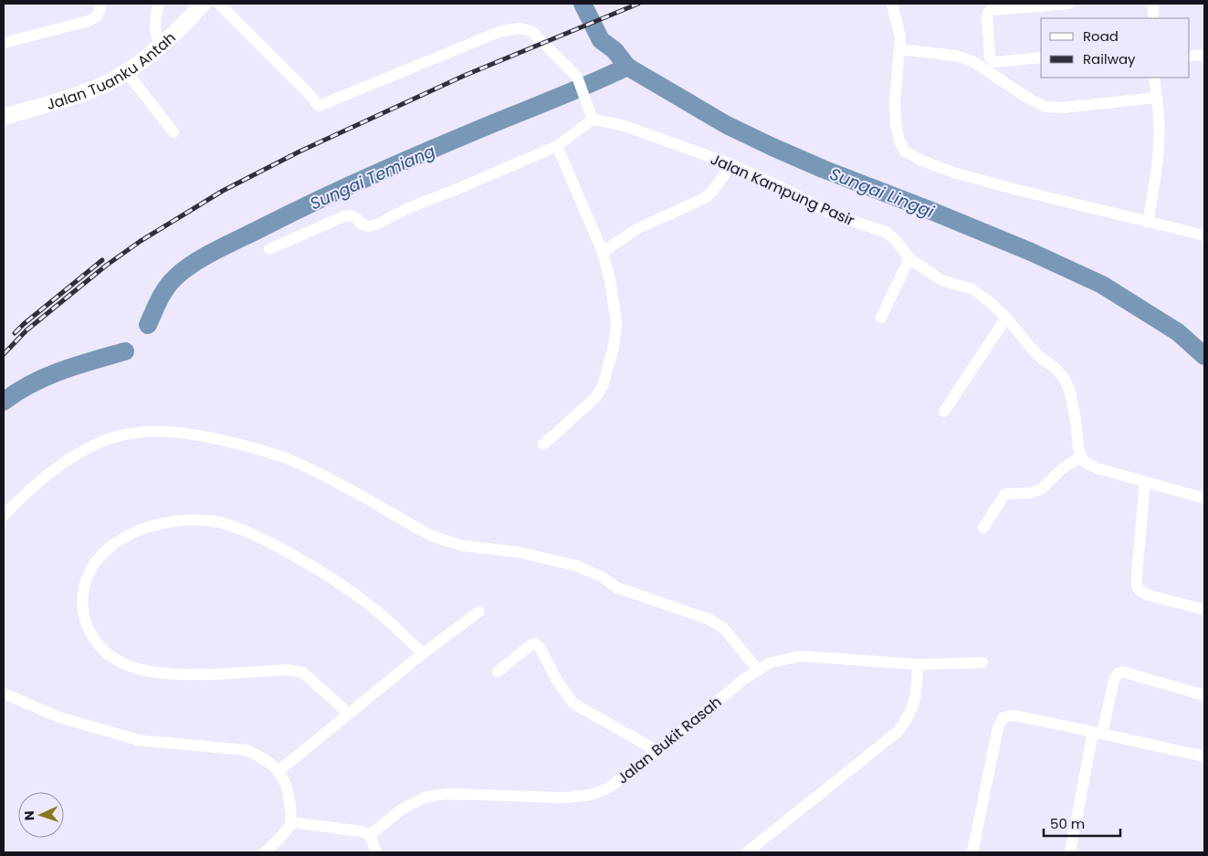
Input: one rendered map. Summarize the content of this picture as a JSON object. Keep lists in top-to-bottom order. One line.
{"streets":{"highway":["Jalan Tuanku Antah"],"street":["Jalan Kampung Pasir","Jalan Bukit Rasah"]},"water":["Sungai Temiang","Sungai Linggi"],"legend":["Road","Railway"],"scale_bar":"50 m","north":"left"}
